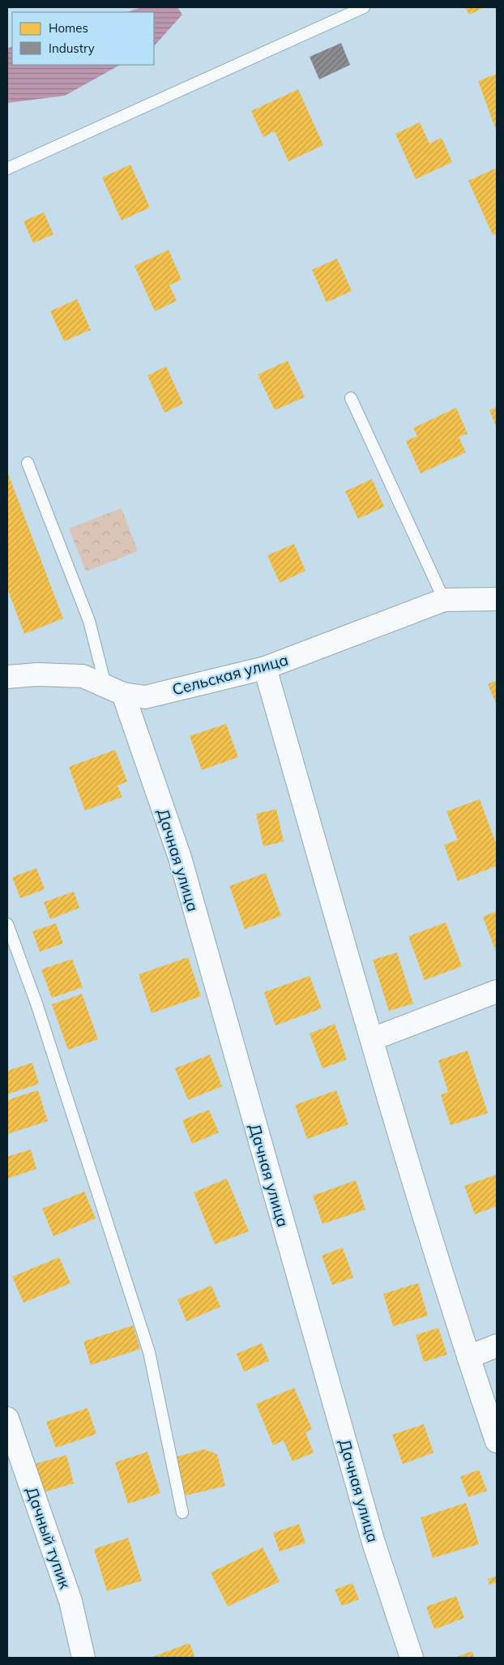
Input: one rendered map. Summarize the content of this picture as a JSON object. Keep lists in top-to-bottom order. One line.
{"streets":{"street":["Сельская улица","Дачная улица","Дачный тупик"]},"crossings":[["Сельская улица","Дачная улица"]],"legend":["Homes","Industry"]}
